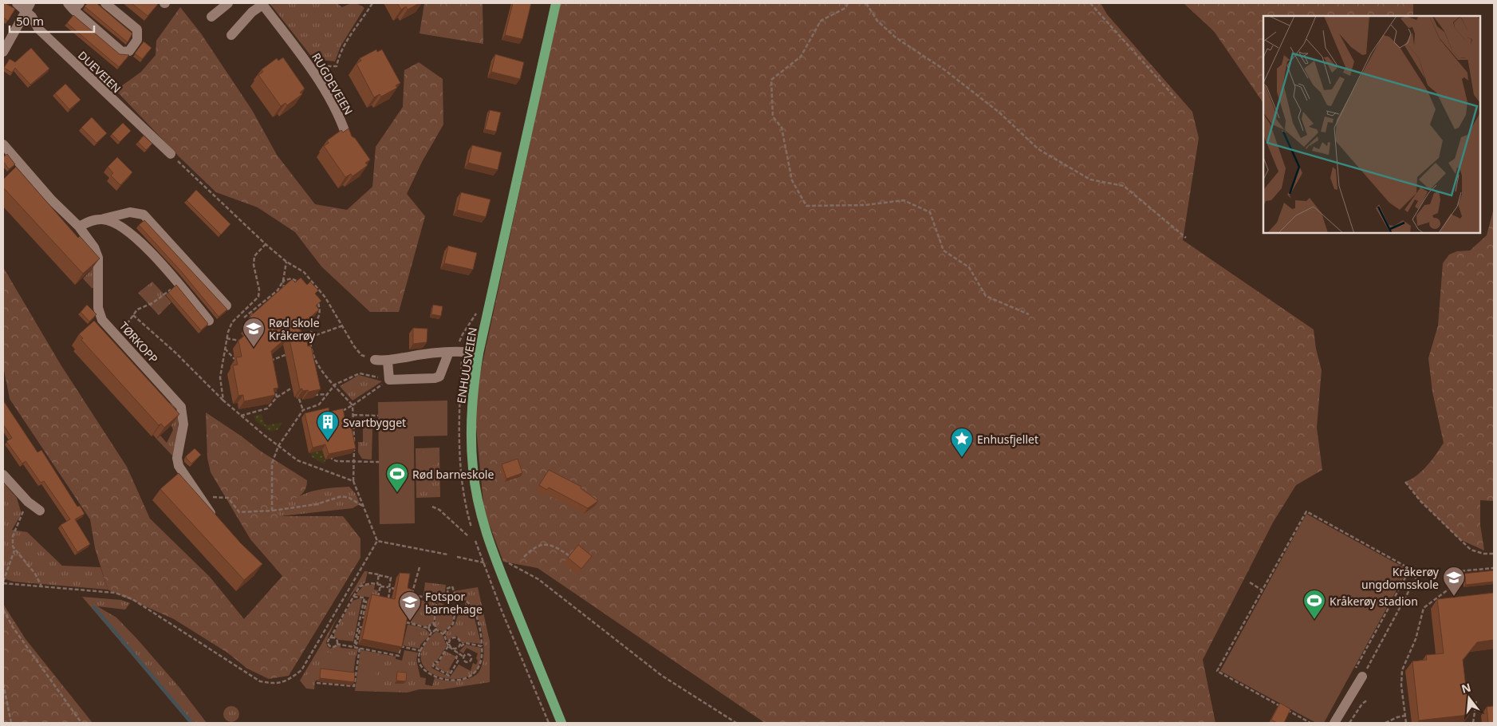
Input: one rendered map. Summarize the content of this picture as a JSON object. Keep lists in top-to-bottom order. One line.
{"streets":{"main road":["ENHUUSVEIEN"],"street":["DUEVEIEN","RUGDEVEIEN","TØRKOPP"]},"places":{"school or university":["Rød skole Kråkerøy","Kråkerøy ungdomsskole","Fotspor barnehage"],"building":["Svartbygget"],"place":["Enhusfjellet"],"sports":["Rød barneskole","Kråkerøy stadion"]},"scale_bar":"50 m","north":"top"}
